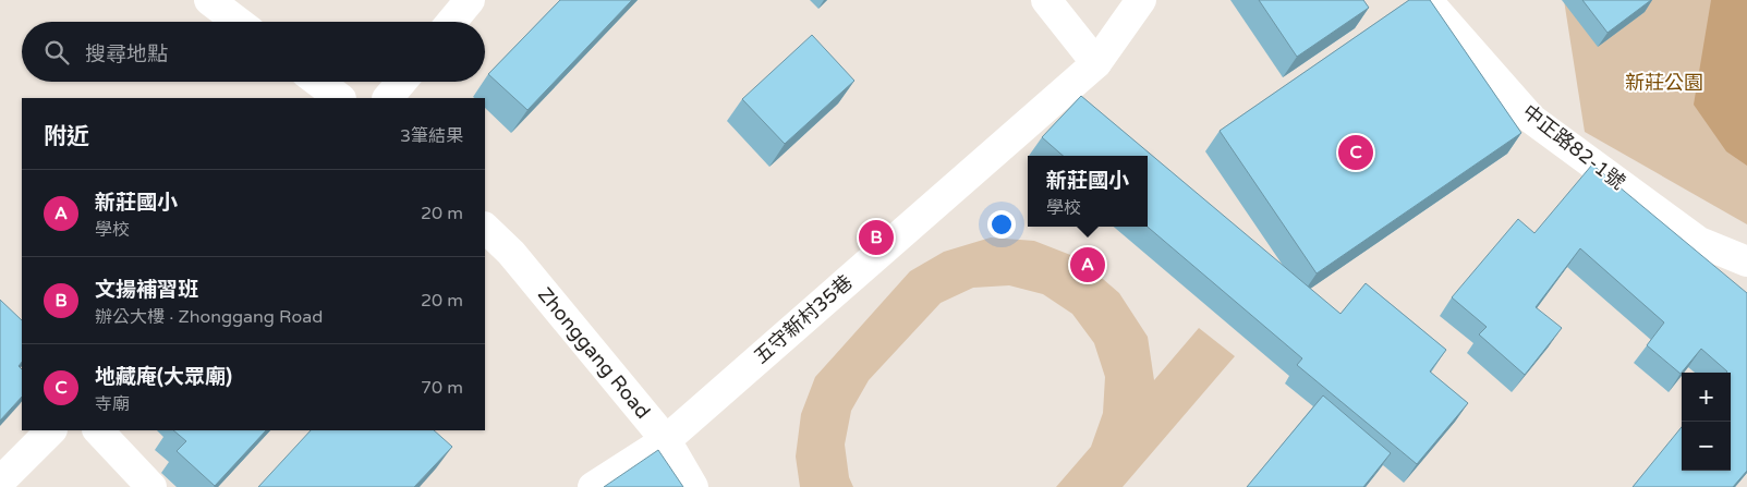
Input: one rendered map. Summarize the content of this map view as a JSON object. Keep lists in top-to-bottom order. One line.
{"streets":{"street":["中正路82-1號","五守新村35巷","Zhonggang Road"]},"crossings":[["五守新村35巷","Zhonggang Road"]],"parks":["新莊公園"],"page":{"search":"搜尋地點","heading":["附近","3筆結果"],"pins":["C","B","A"],"popup":["新莊國小","學校"],"list":[{"mark":"A","name":"新莊國小","note":"學校","value":"20 m"},{"mark":"B","name":"文揚補習班","note":"辦公大樓 · Zhonggang Road","value":"20 m"},{"mark":"C","name":"地藏庵(大眾廟)","note":"寺廟","value":"70 m"}],"map_buttons":["+","−"]}}
